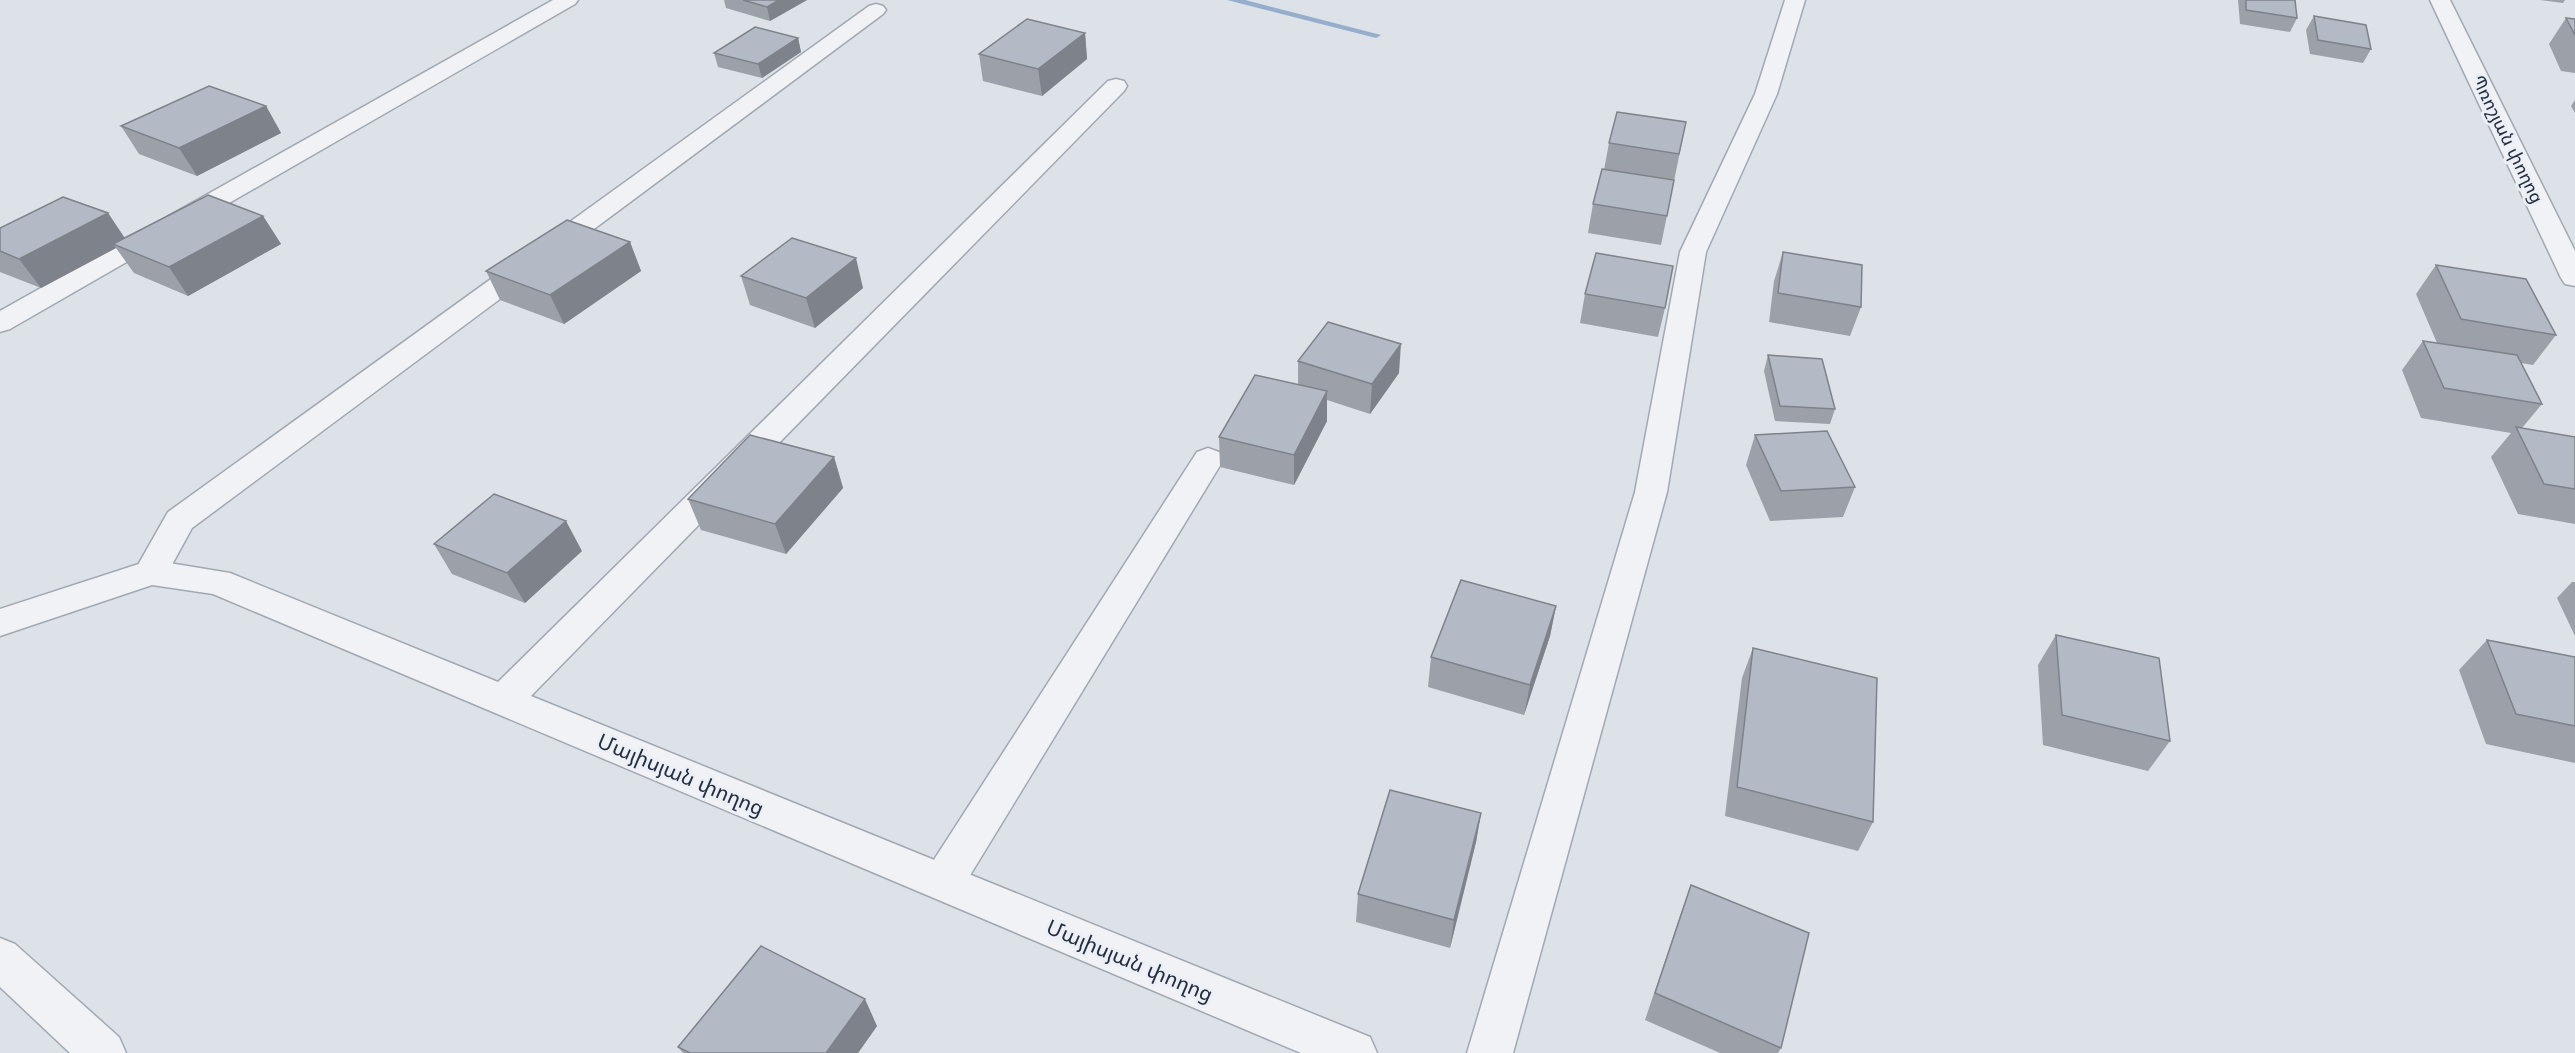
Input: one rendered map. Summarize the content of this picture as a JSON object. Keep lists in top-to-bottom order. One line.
{"streets":{"street":["Պռոշյան փողոց","Մայիսյան փողոց"]}}
